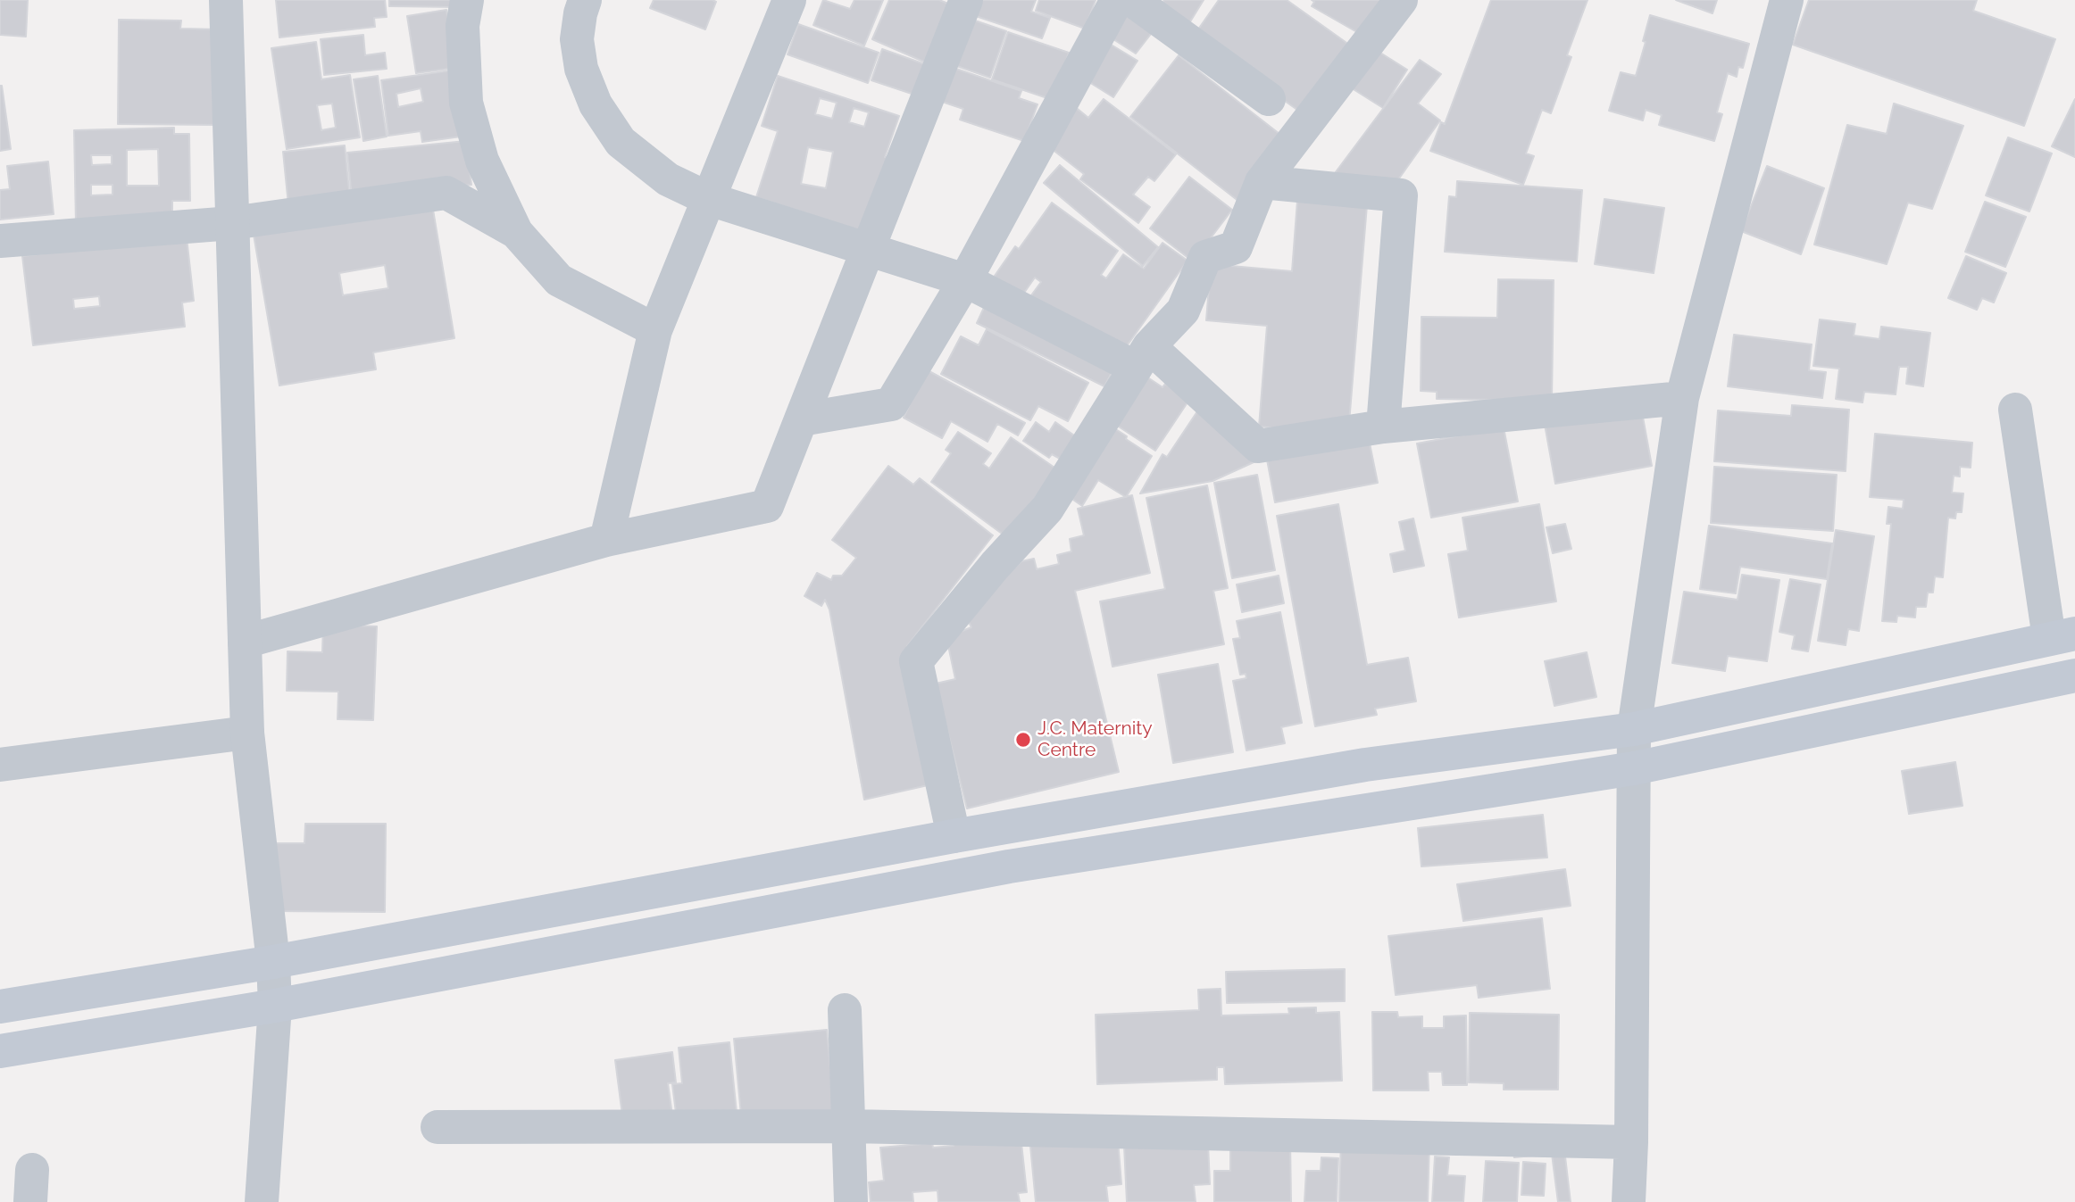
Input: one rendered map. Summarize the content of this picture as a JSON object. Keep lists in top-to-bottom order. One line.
{"places":["J.C. Maternity Centre"]}
